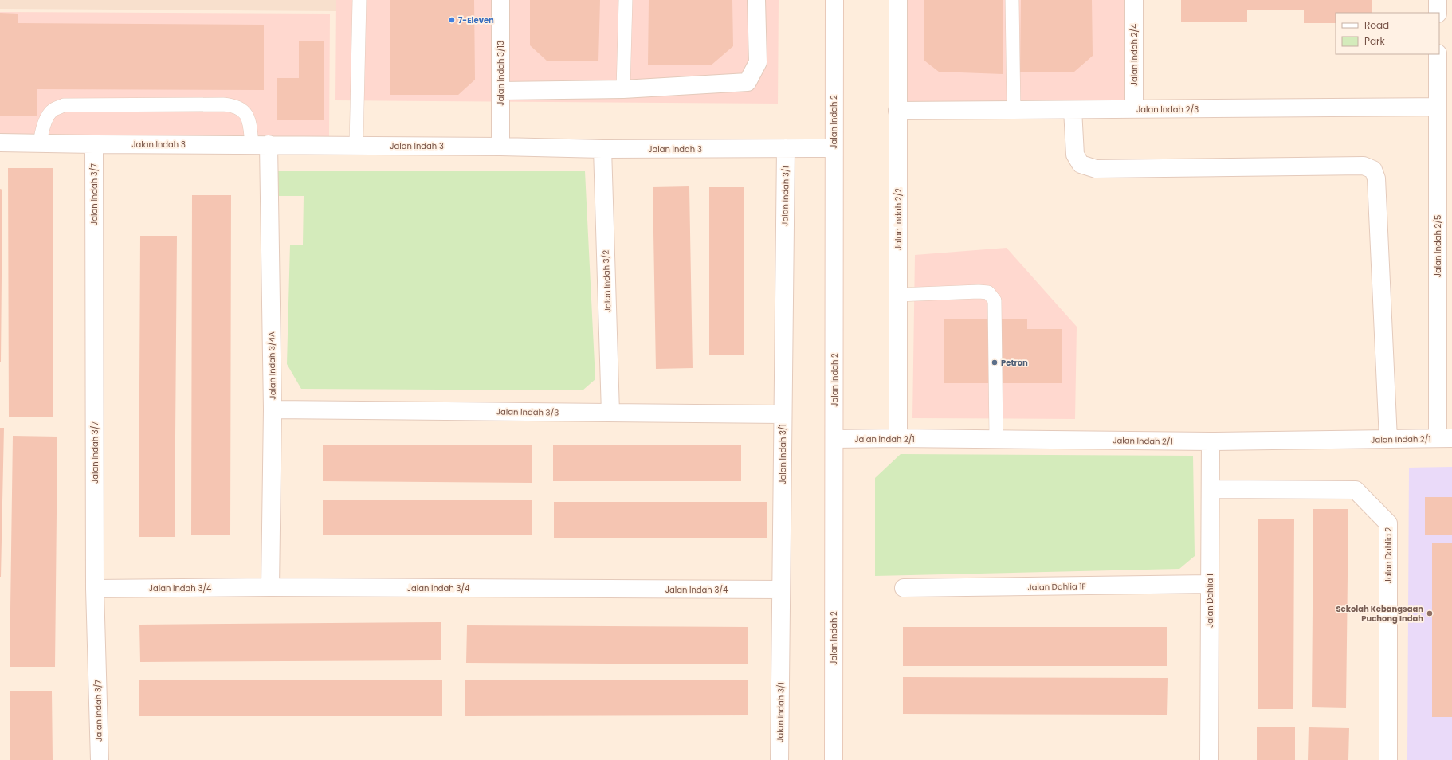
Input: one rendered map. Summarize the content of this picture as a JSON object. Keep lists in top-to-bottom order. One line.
{"streets":{"street":["Jalan Indah 2/4","Jalan Indah 3/13","Jalan Indah 2/3","Jalan Indah 2","Jalan Indah 3","Jalan Indah 3/7","Jalan Indah 3/1","Jalan Indah 2/2","Jalan Indah 2/5","Jalan Indah 3/2","Jalan Indah 3/4A","Jalan Indah 3/3","Jalan Indah 2/1","Jalan Dahlia 2","Jalan Dahlia 1F","Jalan Indah 3/4","Jalan Dahlia 1"]},"crossings":[["Jalan Indah 2/4","Jalan Indah 2/3"],["Jalan Indah 3/13","Jalan Indah 3"],["Jalan Indah 2/3","Jalan Indah 2/2"],["Jalan Indah 2/3","Jalan Indah 2/5"],["Jalan Indah 2","Jalan Indah 3"],["Jalan Indah 2","Jalan Indah 2/1"],["Jalan Indah 3","Jalan Indah 3/7"],["Jalan Indah 3","Jalan Indah 3/1"],["Jalan Indah 3","Jalan Indah 3/2"],["Jalan Indah 3","Jalan Indah 3/4A"],["Jalan Indah 3/7","Jalan Indah 3/4"],["Jalan Indah 3/1","Jalan Indah 3/3"],["Jalan Indah 3/1","Jalan Indah 3/4"],["Jalan Indah 2/2","Jalan Indah 2/1"],["Jalan Indah 2/5","Jalan Indah 2/1"],["Jalan Indah 3/2","Jalan Indah 3/3"],["Jalan Indah 3/4A","Jalan Indah 3/3"],["Jalan Indah 3/4A","Jalan Indah 3/4"],["Jalan Indah 2/1","Jalan Dahlia 1"],["Jalan Dahlia 2","Jalan Dahlia 1"],["Jalan Dahlia 1F","Jalan Dahlia 1"]],"places":["7-Eleven","Petron","Sekolah Kebangsaan Puchong Indah"],"legend":["Road","Park"]}
